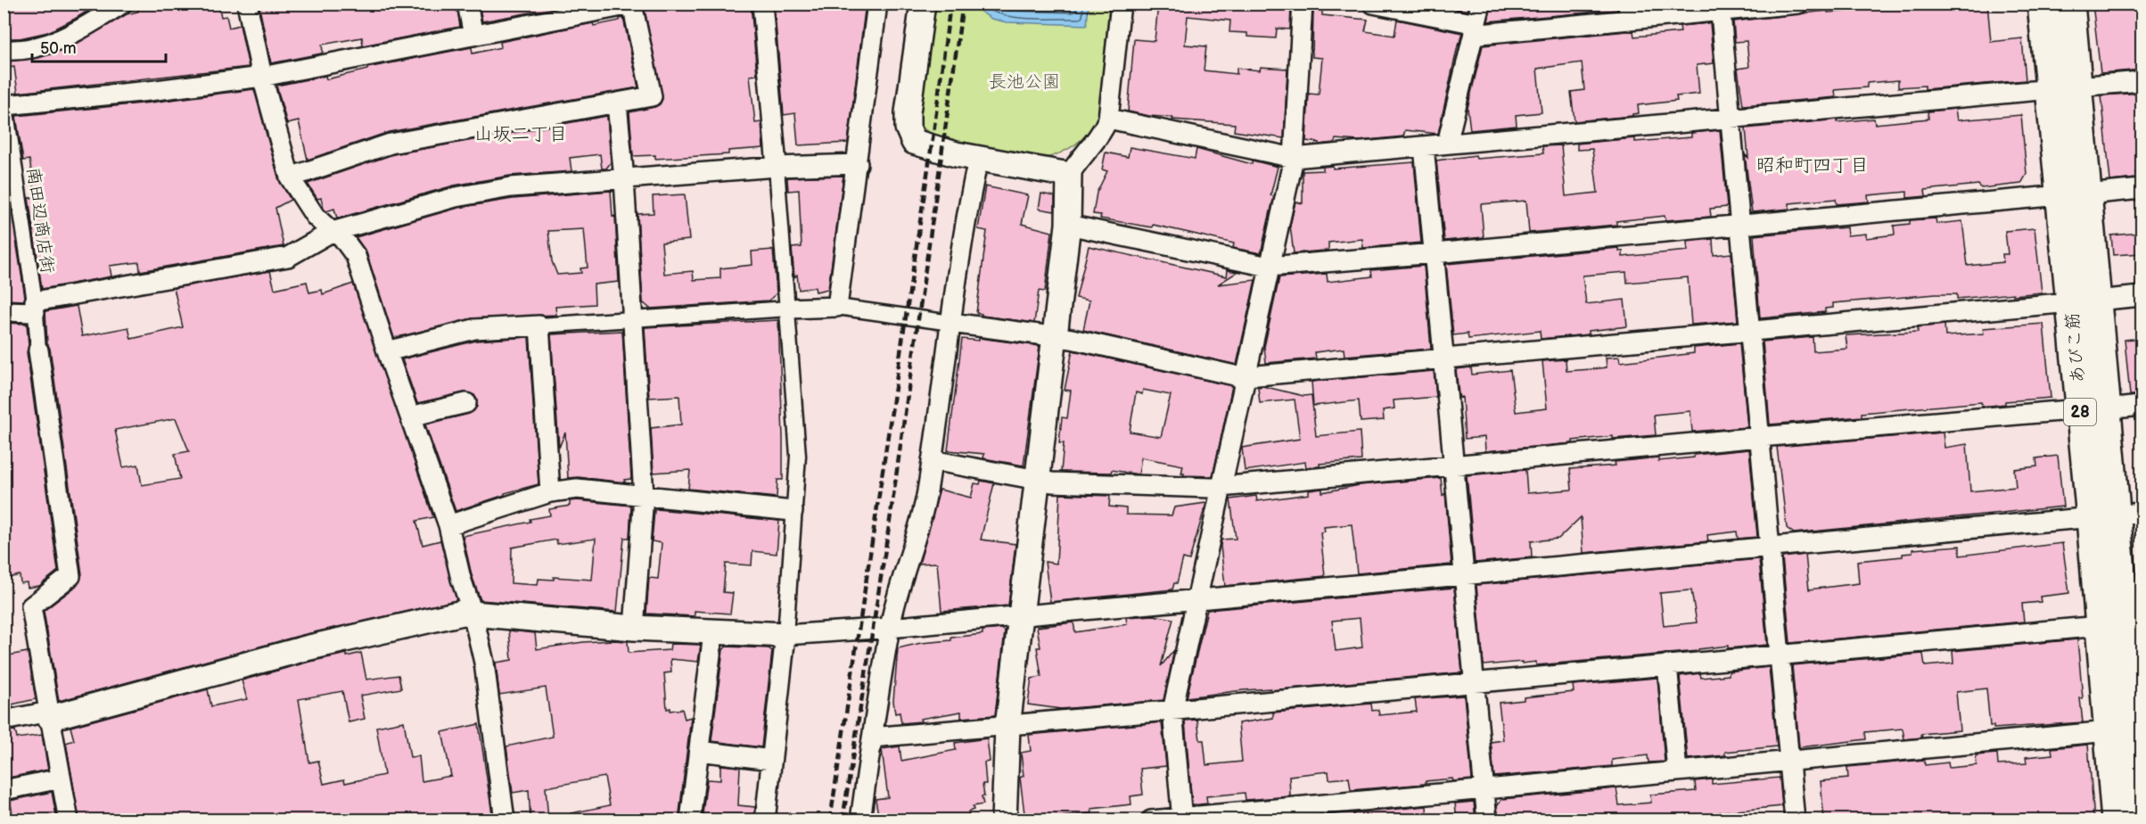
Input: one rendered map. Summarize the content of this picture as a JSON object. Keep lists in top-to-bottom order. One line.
{"streets":{"main road":["あびこ筋","28"],"street":["南田辺商店街"]},"districts":["山坂二丁目","昭和町四丁目"],"parks":["長池公園"],"scale_bar":"50 m"}
